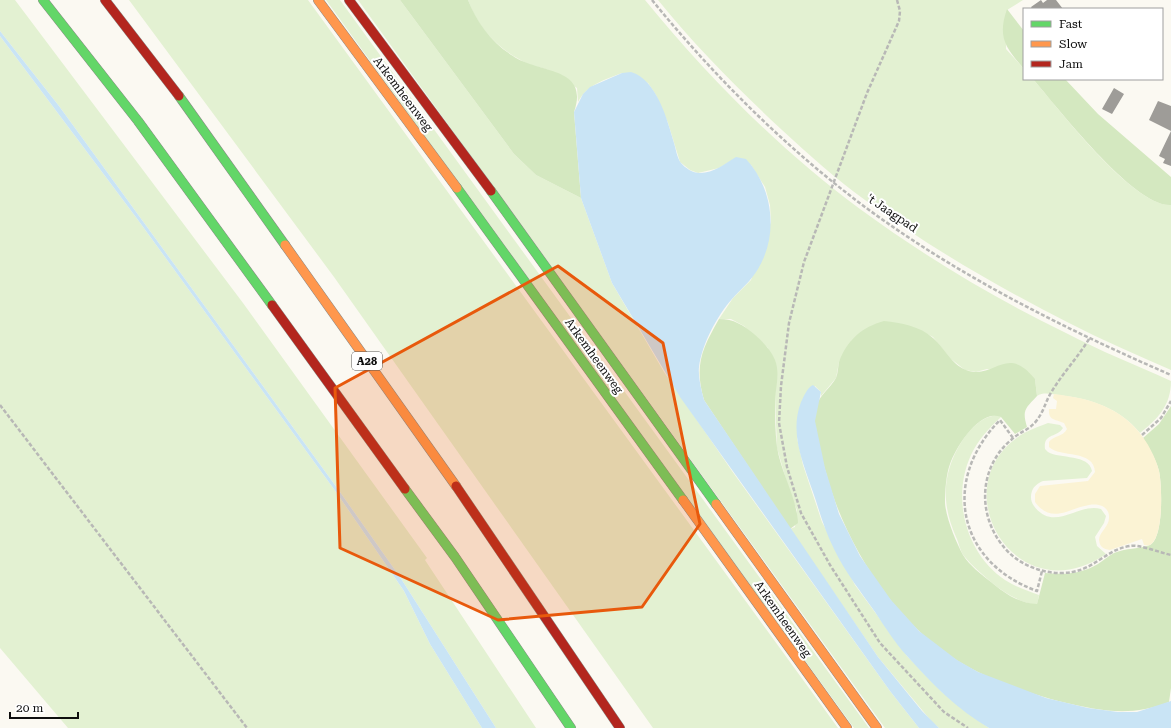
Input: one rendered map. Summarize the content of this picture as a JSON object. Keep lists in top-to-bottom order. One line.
{"streets":{"main road":["Arkemheenweg","A28"],"path":["'t Jaagpad"]},"legend":["Fast","Slow","Jam"],"scale_bar":"20 m"}
